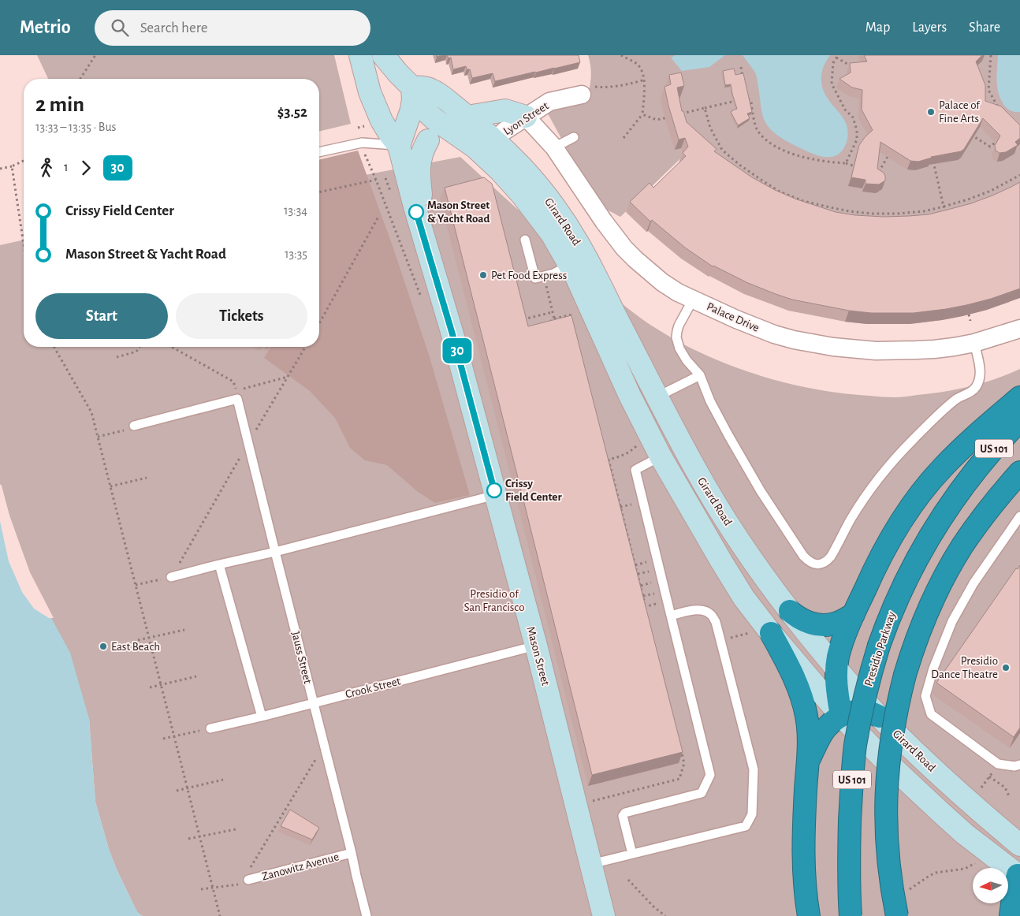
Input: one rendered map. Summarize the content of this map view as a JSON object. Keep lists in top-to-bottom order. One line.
{"streets":{"highway":["US 101","Presidio Parkway"],"main road":["Girard Road","Mason Street"],"street":["Lyon Street","Palace Drive"],"lane":["Jauss Street","Crook Street","Zanowitz Avenue"]},"crossings":[["Lyon Street","Girard Road"],["Lyon Street","Palace Drive"],["Mason Street","Crook Street"],["Jauss Street","Crook Street"],["Jauss Street","Zanowitz Avenue"]],"parks":["Presidio of San Francisco"],"places":["Palace of Fine Arts","Mason Street & Yacht Road","Pet Food Express","Crissy Field Center","East Beach","Presidio Dance Theatre"],"lines":["bus line 30"],"north":"left","page":{"header":"Metrio","search":"Search here","nav":["Map","Layers","Share"],"on_map":"30","heading":["2 min","13:33 – 13:35 · Bus","$3.52"],"legs":["1","30"],"list":[{"name":"Crissy Field Center","value":"13:34"},{"name":"Mason Street & Yacht Road","value":"13:35"}],"buttons":["Start","Tickets"]}}
